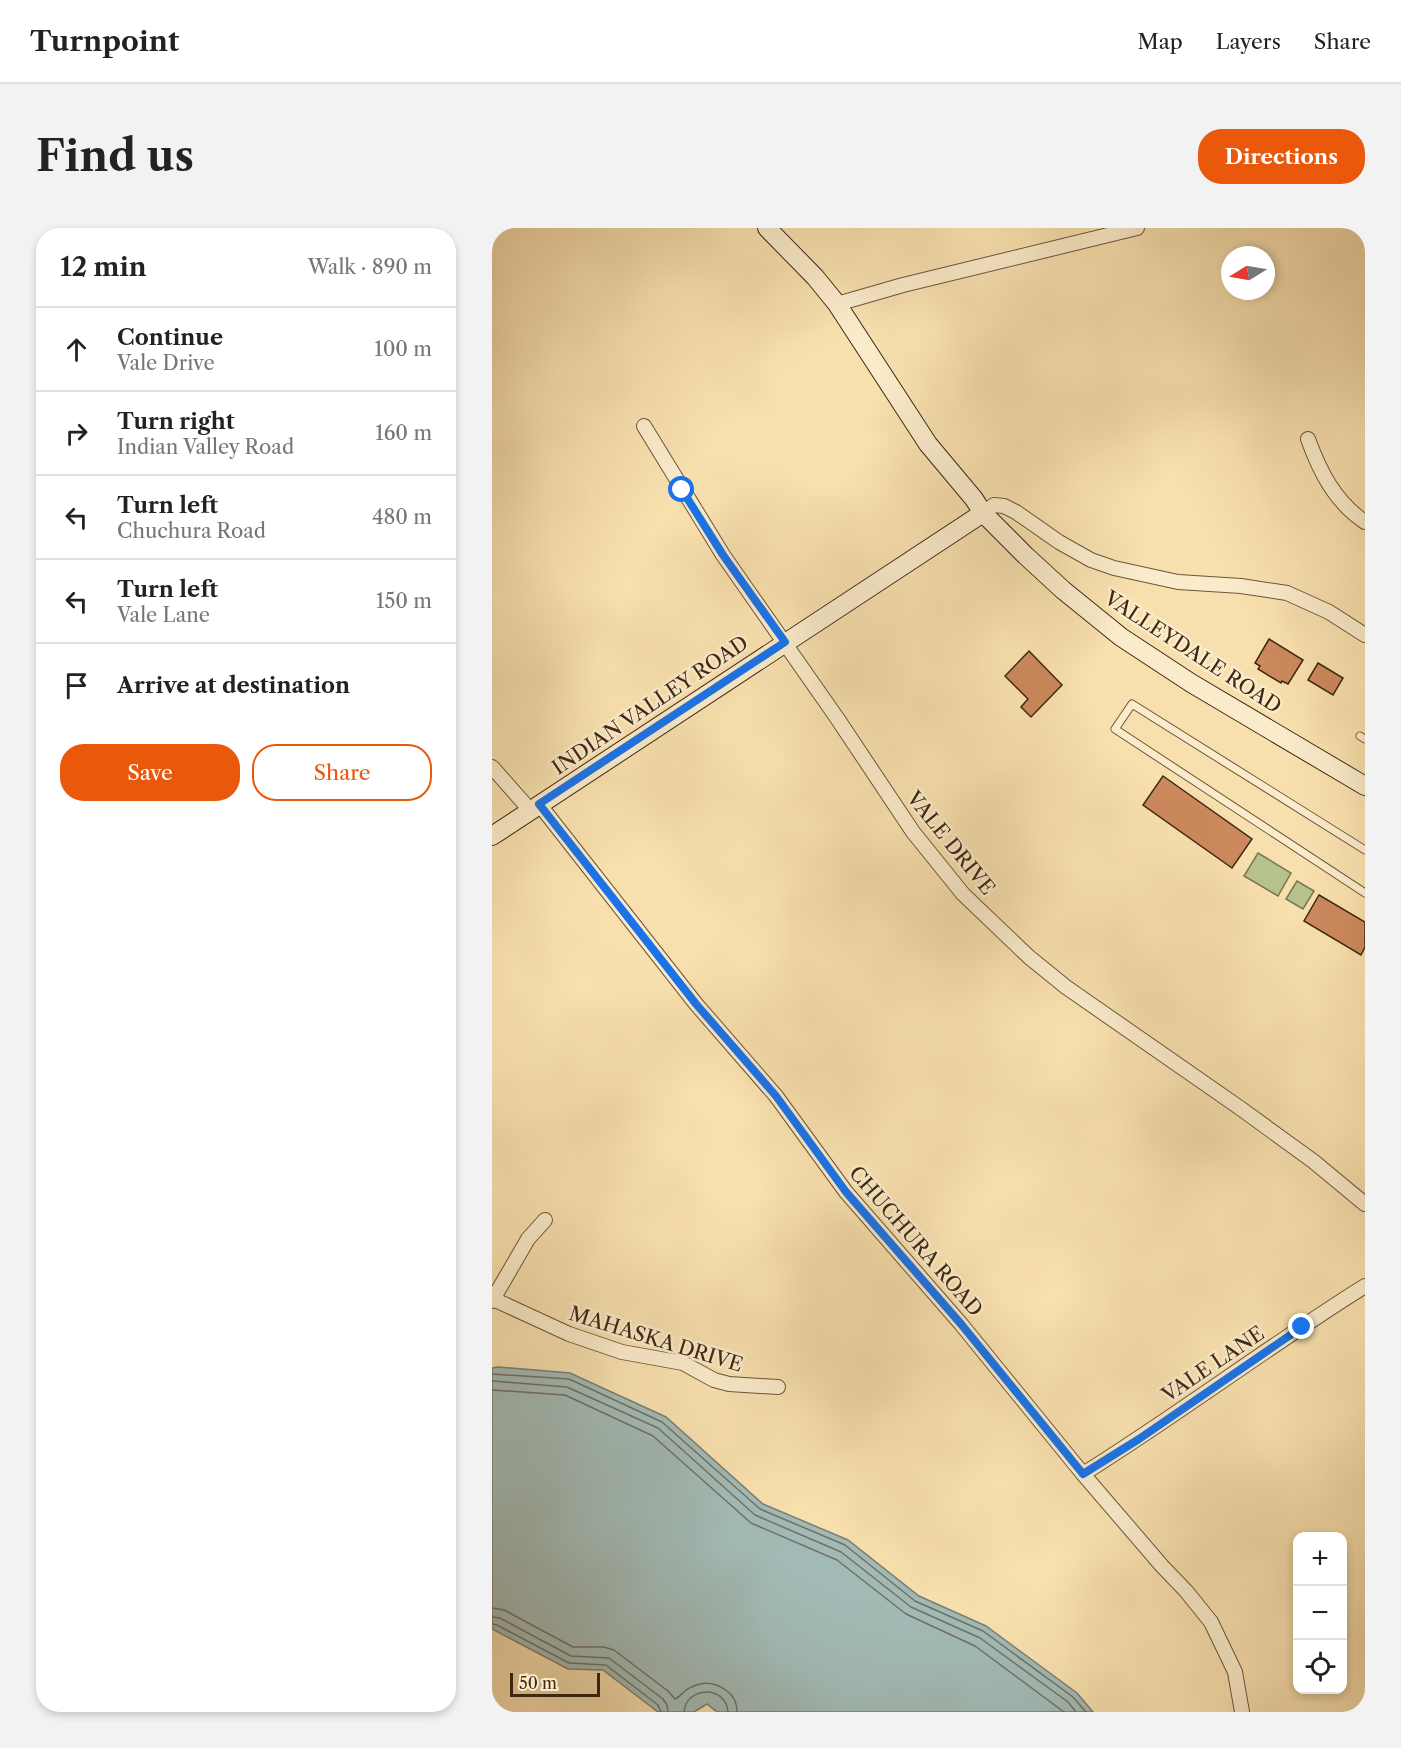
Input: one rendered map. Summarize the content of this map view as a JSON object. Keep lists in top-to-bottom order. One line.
{"streets":{"main road":["VALLEYDALE ROAD","INDIAN VALLEY ROAD"],"street":["VALE DRIVE","CHUCHURA ROAD","MAHASKA DRIVE","VALE LANE"]},"crossings":[["VALLEYDALE ROAD","INDIAN VALLEY ROAD"],["INDIAN VALLEY ROAD","VALE DRIVE"],["INDIAN VALLEY ROAD","CHUCHURA ROAD"],["CHUCHURA ROAD","VALE LANE"]],"scale_bar":"50 m","north":"left","page":{"header":"Turnpoint","nav":["Map","Layers","Share"],"buttons":["Directions",["Save","Share"]],"title":"Find us","heading":["12 min","Walk · 890 m"],"list":[["Continue","Vale Drive","100 m"],["Turn right","Indian Valley Road","160 m"],["Turn left","Chuchura Road","480 m"],["Turn left","Vale Lane","150 m"],"Arrive at destination"],"map_buttons":["+","−"],"scale":"50 m"}}
